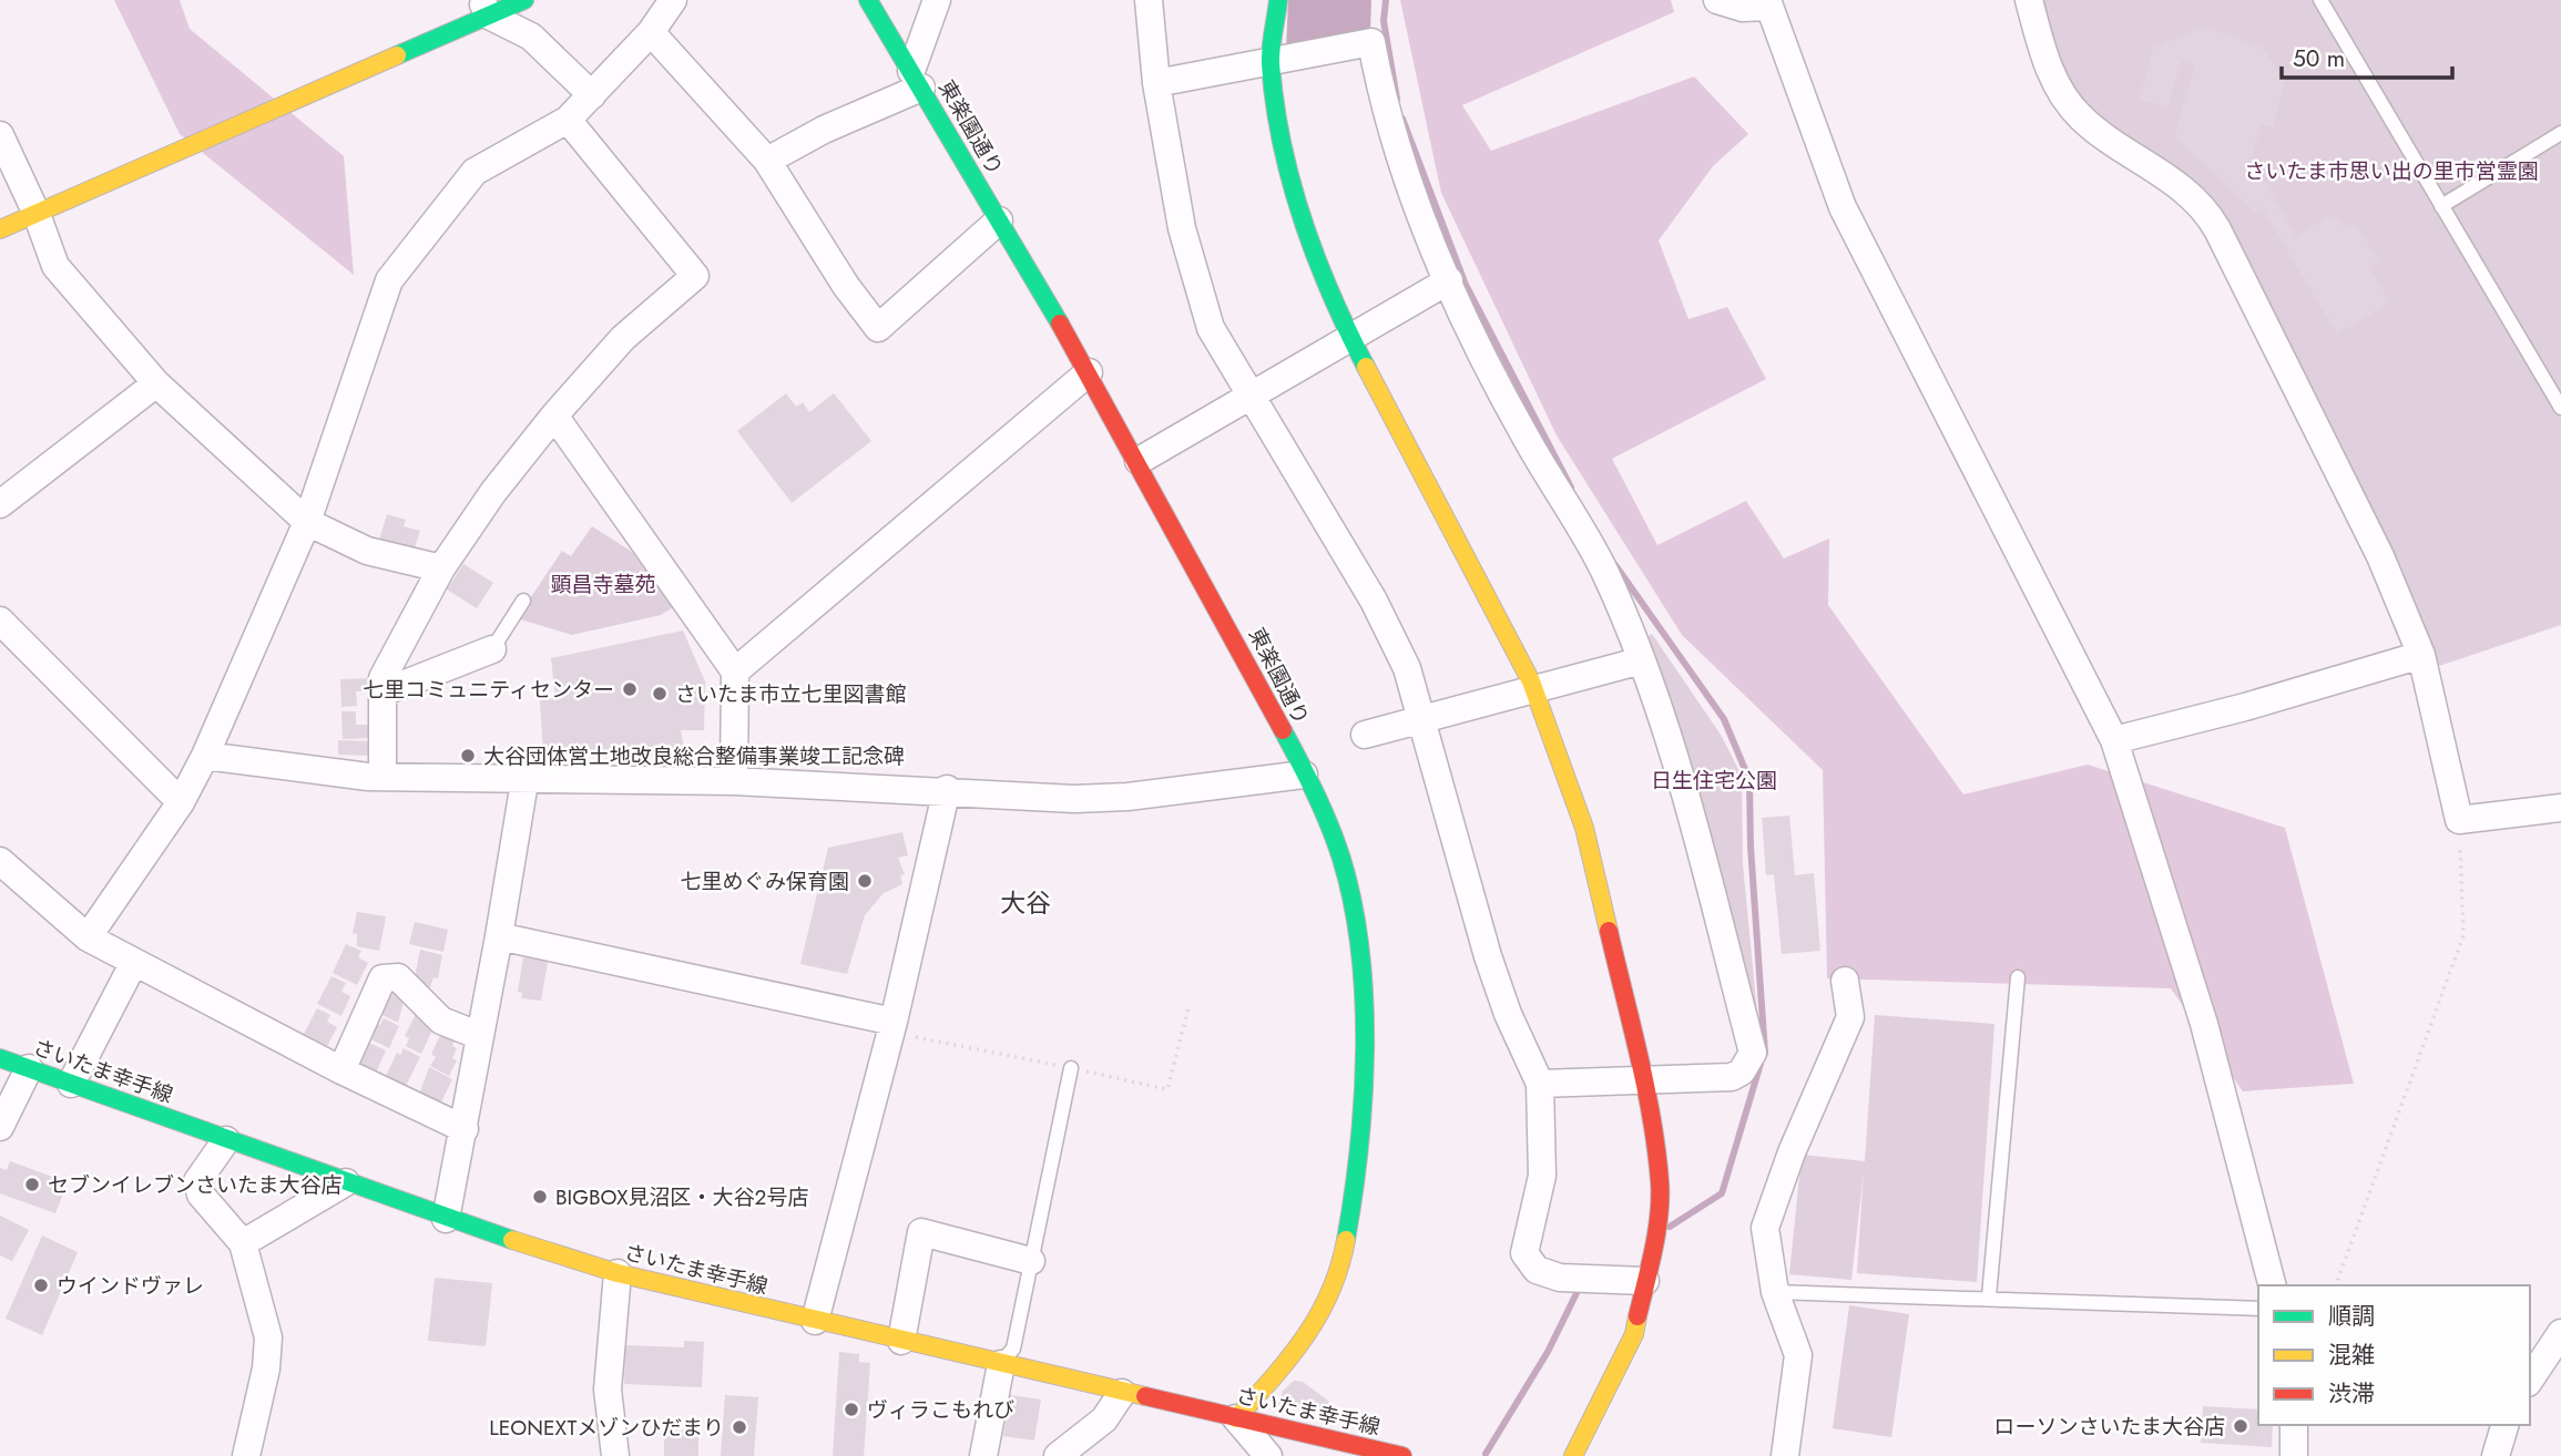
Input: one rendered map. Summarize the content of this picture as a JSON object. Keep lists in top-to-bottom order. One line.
{"streets":{"street":["東楽園通り","さいたま幸手線"]},"crossings":[["東楽園通り","さいたま幸手線"]],"districts":["大谷"],"parks":["さいたま市思い出の里市営霊園","顕昌寺墓苑","日生住宅公園"],"places":["七里コミュニティセンター","さいたま市立七里図書館","大谷団体営土地改良総合整備事業竣工記念碑","七里めぐみ保育園","セブンイレブンさいたま大谷店","BIGBOX見沼区・大谷2号店","ウインドヴァレ","ヴィラこもれび","ローソンさいたま大谷店","LEONEXTメゾンひだまり"],"legend":["順調","混雑","渋滞"],"scale_bar":"50 m"}
